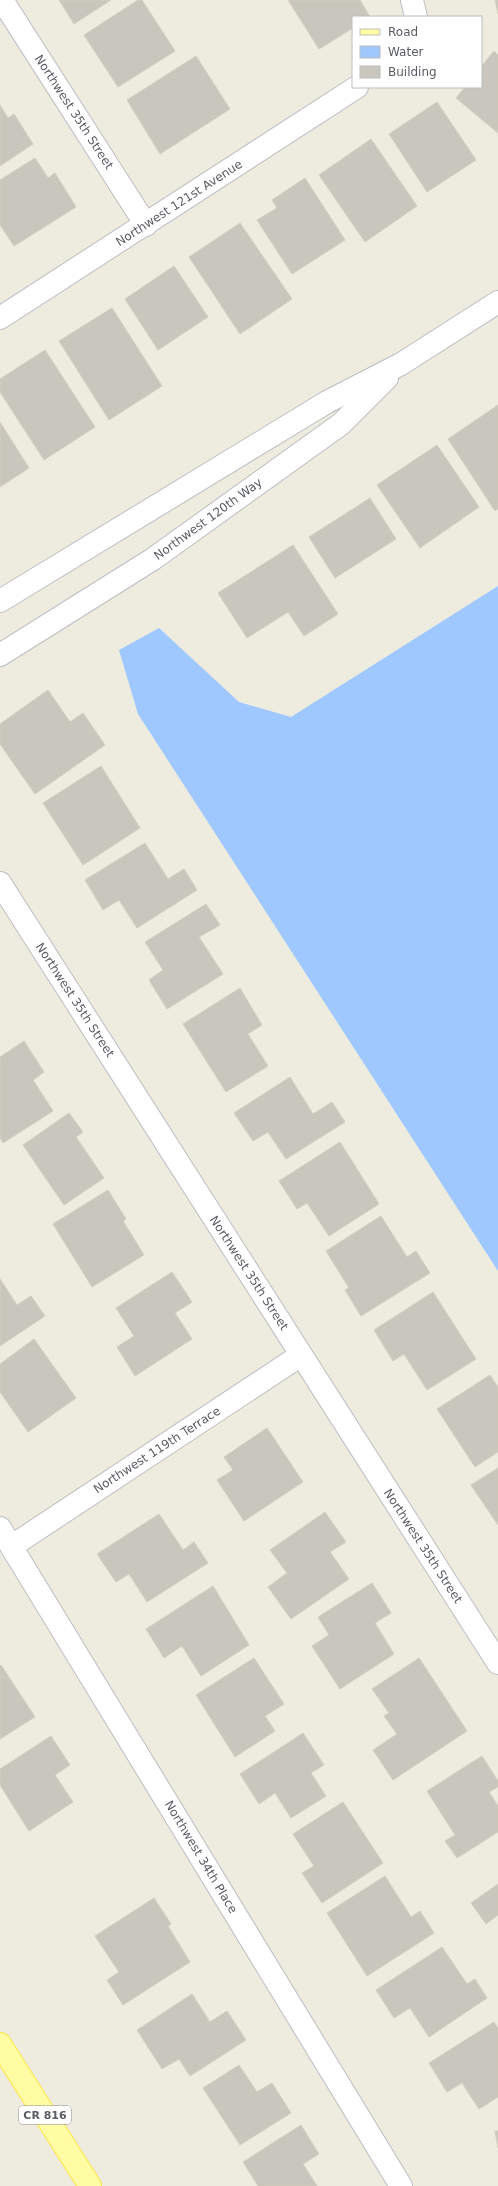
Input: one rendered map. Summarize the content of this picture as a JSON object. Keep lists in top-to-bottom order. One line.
{"streets":{"main road":["CR 816"],"street":["Northwest 35th Street","Northwest 121st Avenue","Northwest 120th Way","Northwest 119th Terrace","Northwest 34th Place"]},"crossings":[["Northwest 35th Street","Northwest 121st Avenue"],["Northwest 35th Street","Northwest 119th Terrace"],["Northwest 119th Terrace","Northwest 34th Place"]],"legend":["Road","Water","Building"]}
